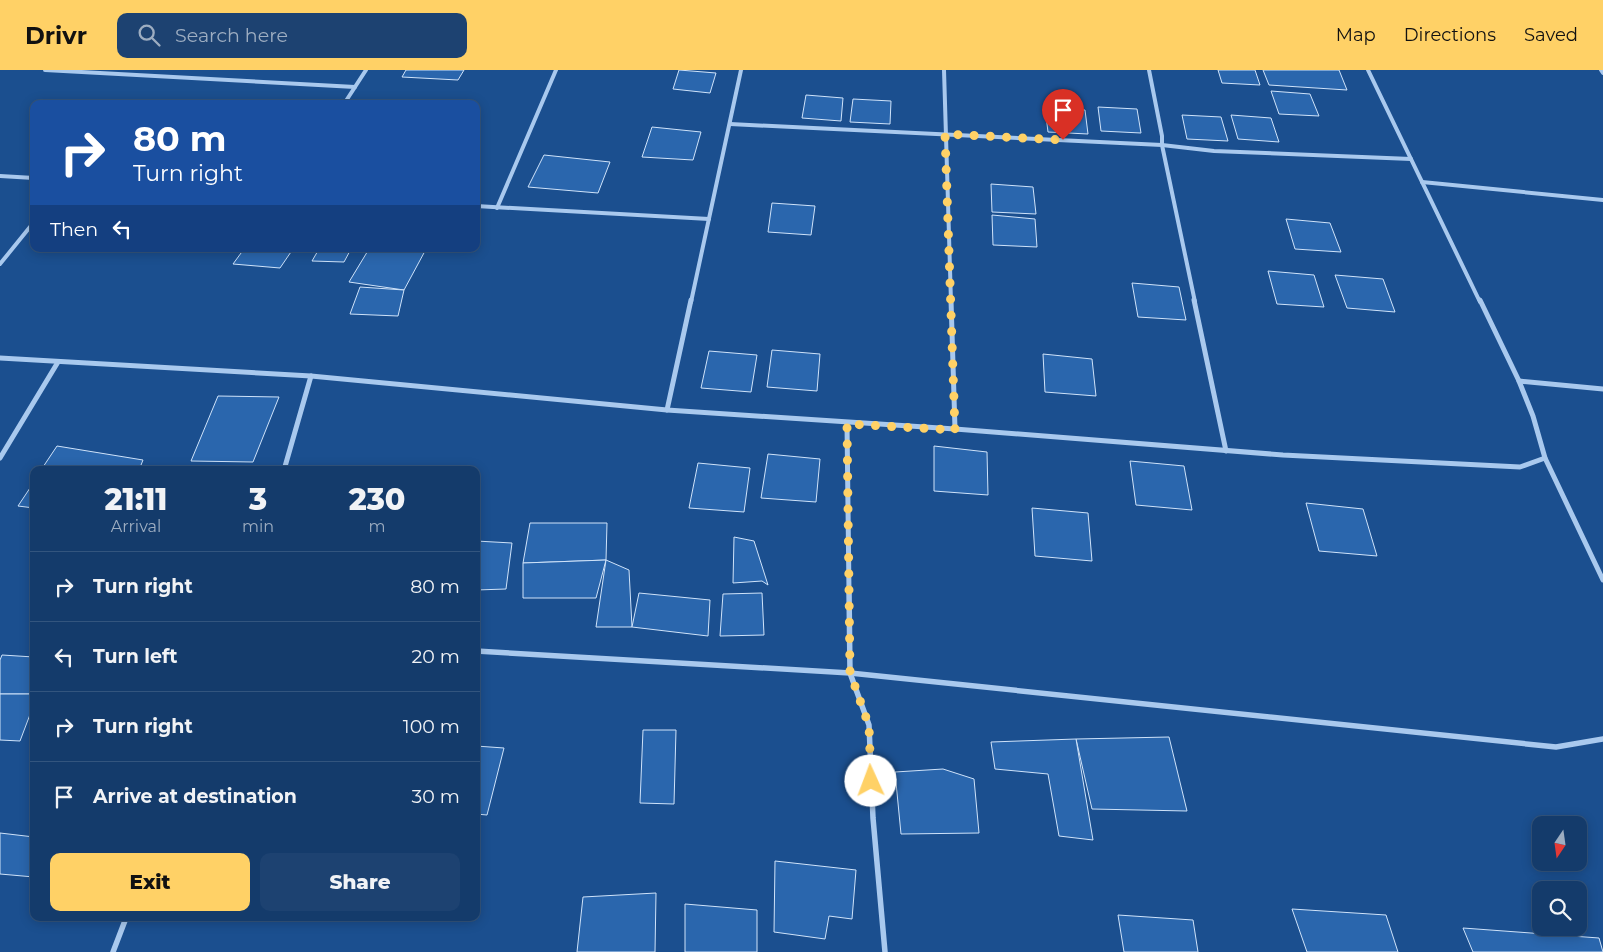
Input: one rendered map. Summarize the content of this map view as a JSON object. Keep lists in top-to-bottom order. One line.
{"north":"bottom","page":{"header":"Drivr","search":"Search here","nav":["Map","Directions","Saved"],"turn":["80 m","Turn right"],"then":"Then","eta":["21:11","Arrival","3","min","230","m"],"list":[{"name":"Turn right","value":"80 m"},{"name":"Turn left","value":"20 m"},{"name":"Turn right","value":"100 m"},{"name":"Arrive at destination","value":"30 m"}],"buttons":["Exit","Share"]}}
